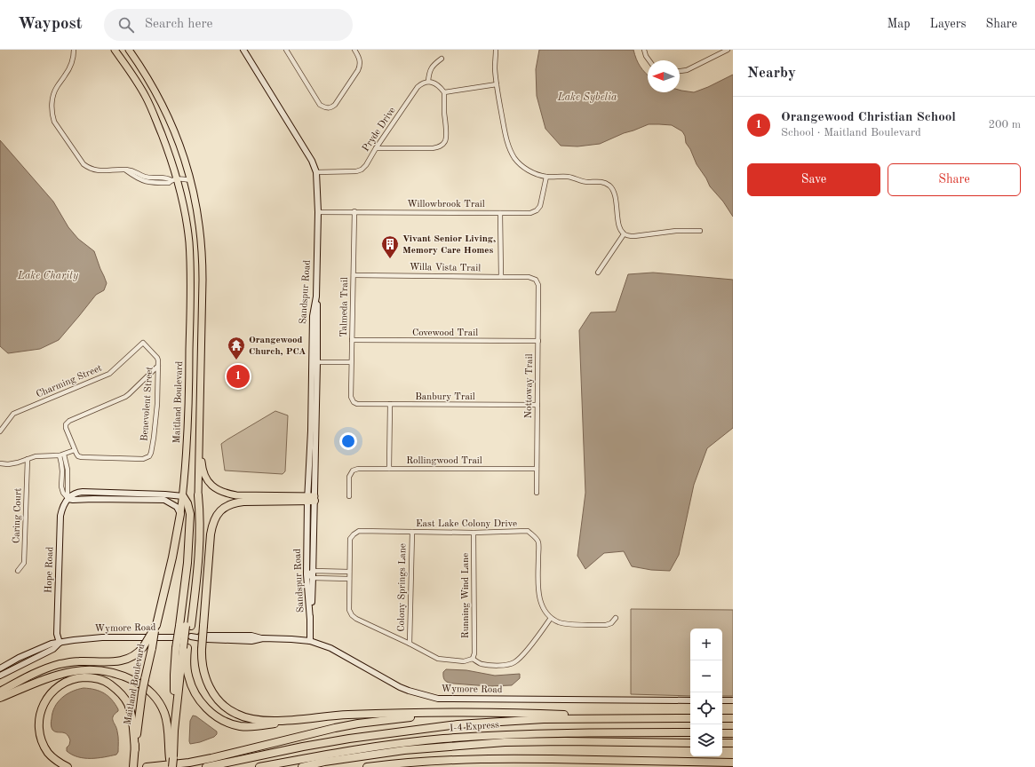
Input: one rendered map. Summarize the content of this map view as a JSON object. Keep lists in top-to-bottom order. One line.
{"streets":{"highway":["Maitland Boulevard","I-4 Express"],"main road":["Sandspur Road","Hope Road","Wymore Road"],"street":["Pryde Drive","Willowbrook Trail","Willa Vista Trail","Talmeda Trail","Covewood Trail","Charming Street","Nottoway Trail","Banbury Trail","Benevolent Street","Rollingwood Trail","Caring Court","East Lake Colony Drive","Colony Springs Lane","Running Wind Lane"]},"crossings":[["Pryde Drive","Sandspur Road"],["Willowbrook Trail","Sandspur Road"],["Willowbrook Trail","Talmeda Trail"],["Willa Vista Trail","Talmeda Trail"],["Willa Vista Trail","Nottoway Trail"],["Sandspur Road","Wymore Road"],["Talmeda Trail","Covewood Trail"],["Talmeda Trail","Banbury Trail"],["Covewood Trail","Nottoway Trail"],["Charming Street","Benevolent Street"],["Nottoway Trail","Banbury Trail"],["Nottoway Trail","Rollingwood Trail"],["East Lake Colony Drive","Colony Springs Lane"],["East Lake Colony Drive","Running Wind Lane"],["Hope Road","Wymore Road"]],"water":["Lake Sybelia","Lake Charity"],"places":{"building":["Vivant Senior Living, Memory Care Homes"],"temple":["Orangewood Church, PCA"]},"north":"left","page":{"header":"Waypost","search":"Search here","nav":["Map","Layers","Share"],"heading":"Nearby","list":[{"mark":"1","name":"Orangewood Christian School","note":"School · Maitland Boulevard","value":"200 m"}],"buttons":["Save","Share"],"pins":"1","map_buttons":["+","−"]}}
